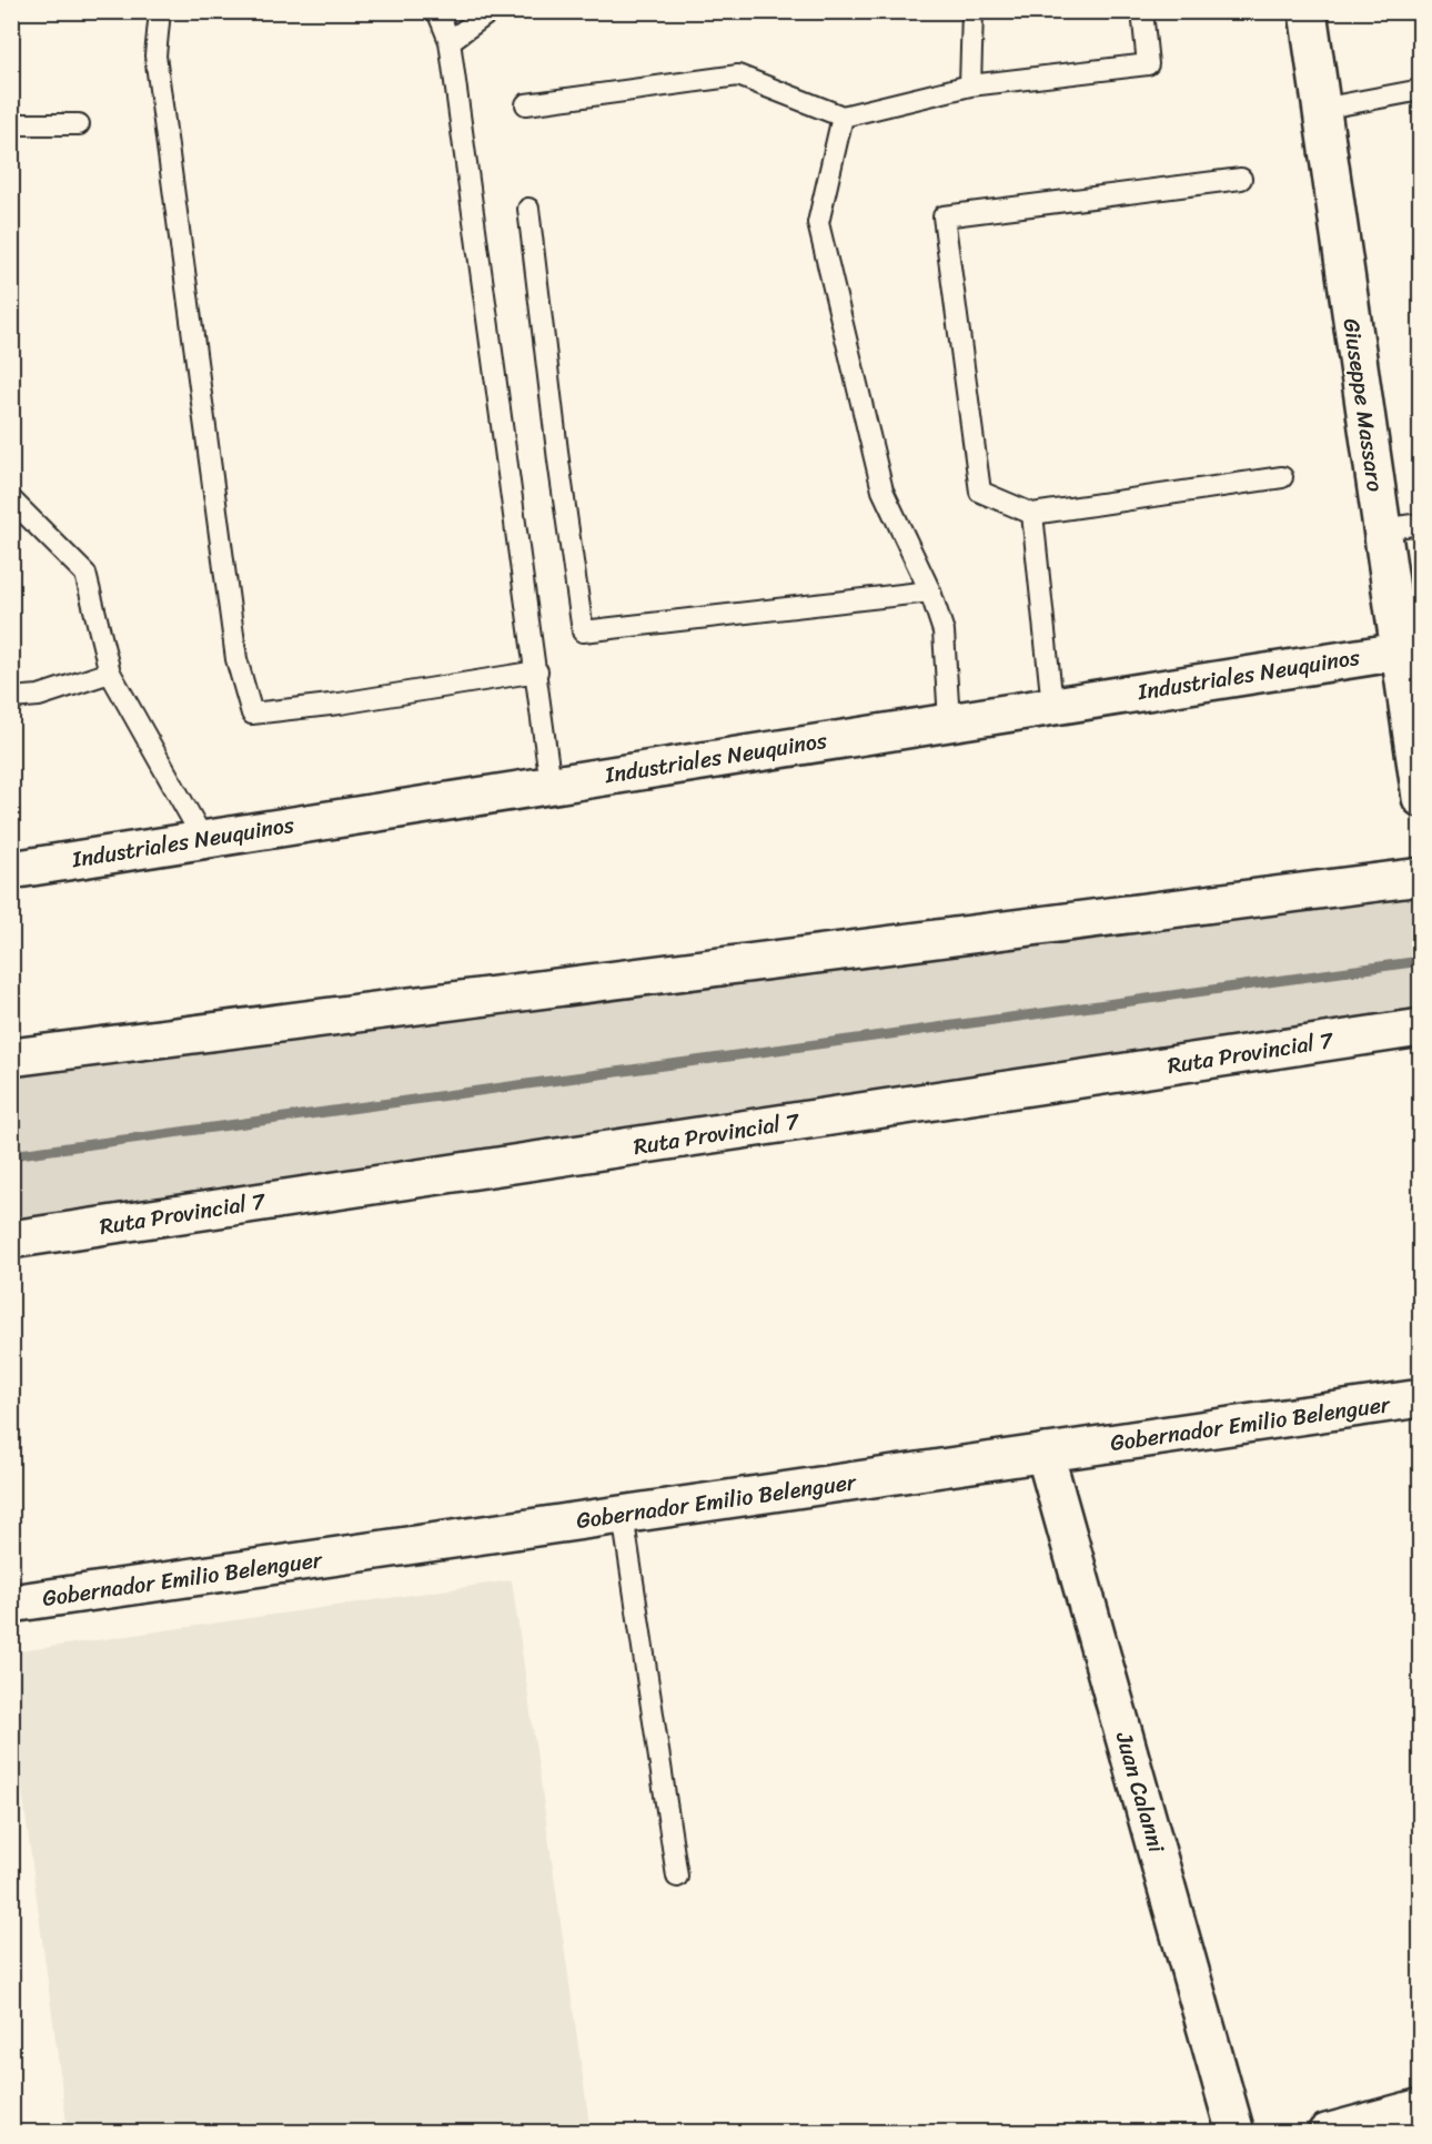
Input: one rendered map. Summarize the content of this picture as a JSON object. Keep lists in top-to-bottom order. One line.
{"streets":{"main road":["Giuseppe Massaro","Industriales Neuquinos","Ruta Provincial 7","Gobernador Emilio Belenguer","Juan Calanni"]},"crossings":[["Giuseppe Massaro","Industriales Neuquinos"],["Gobernador Emilio Belenguer","Juan Calanni"]]}
